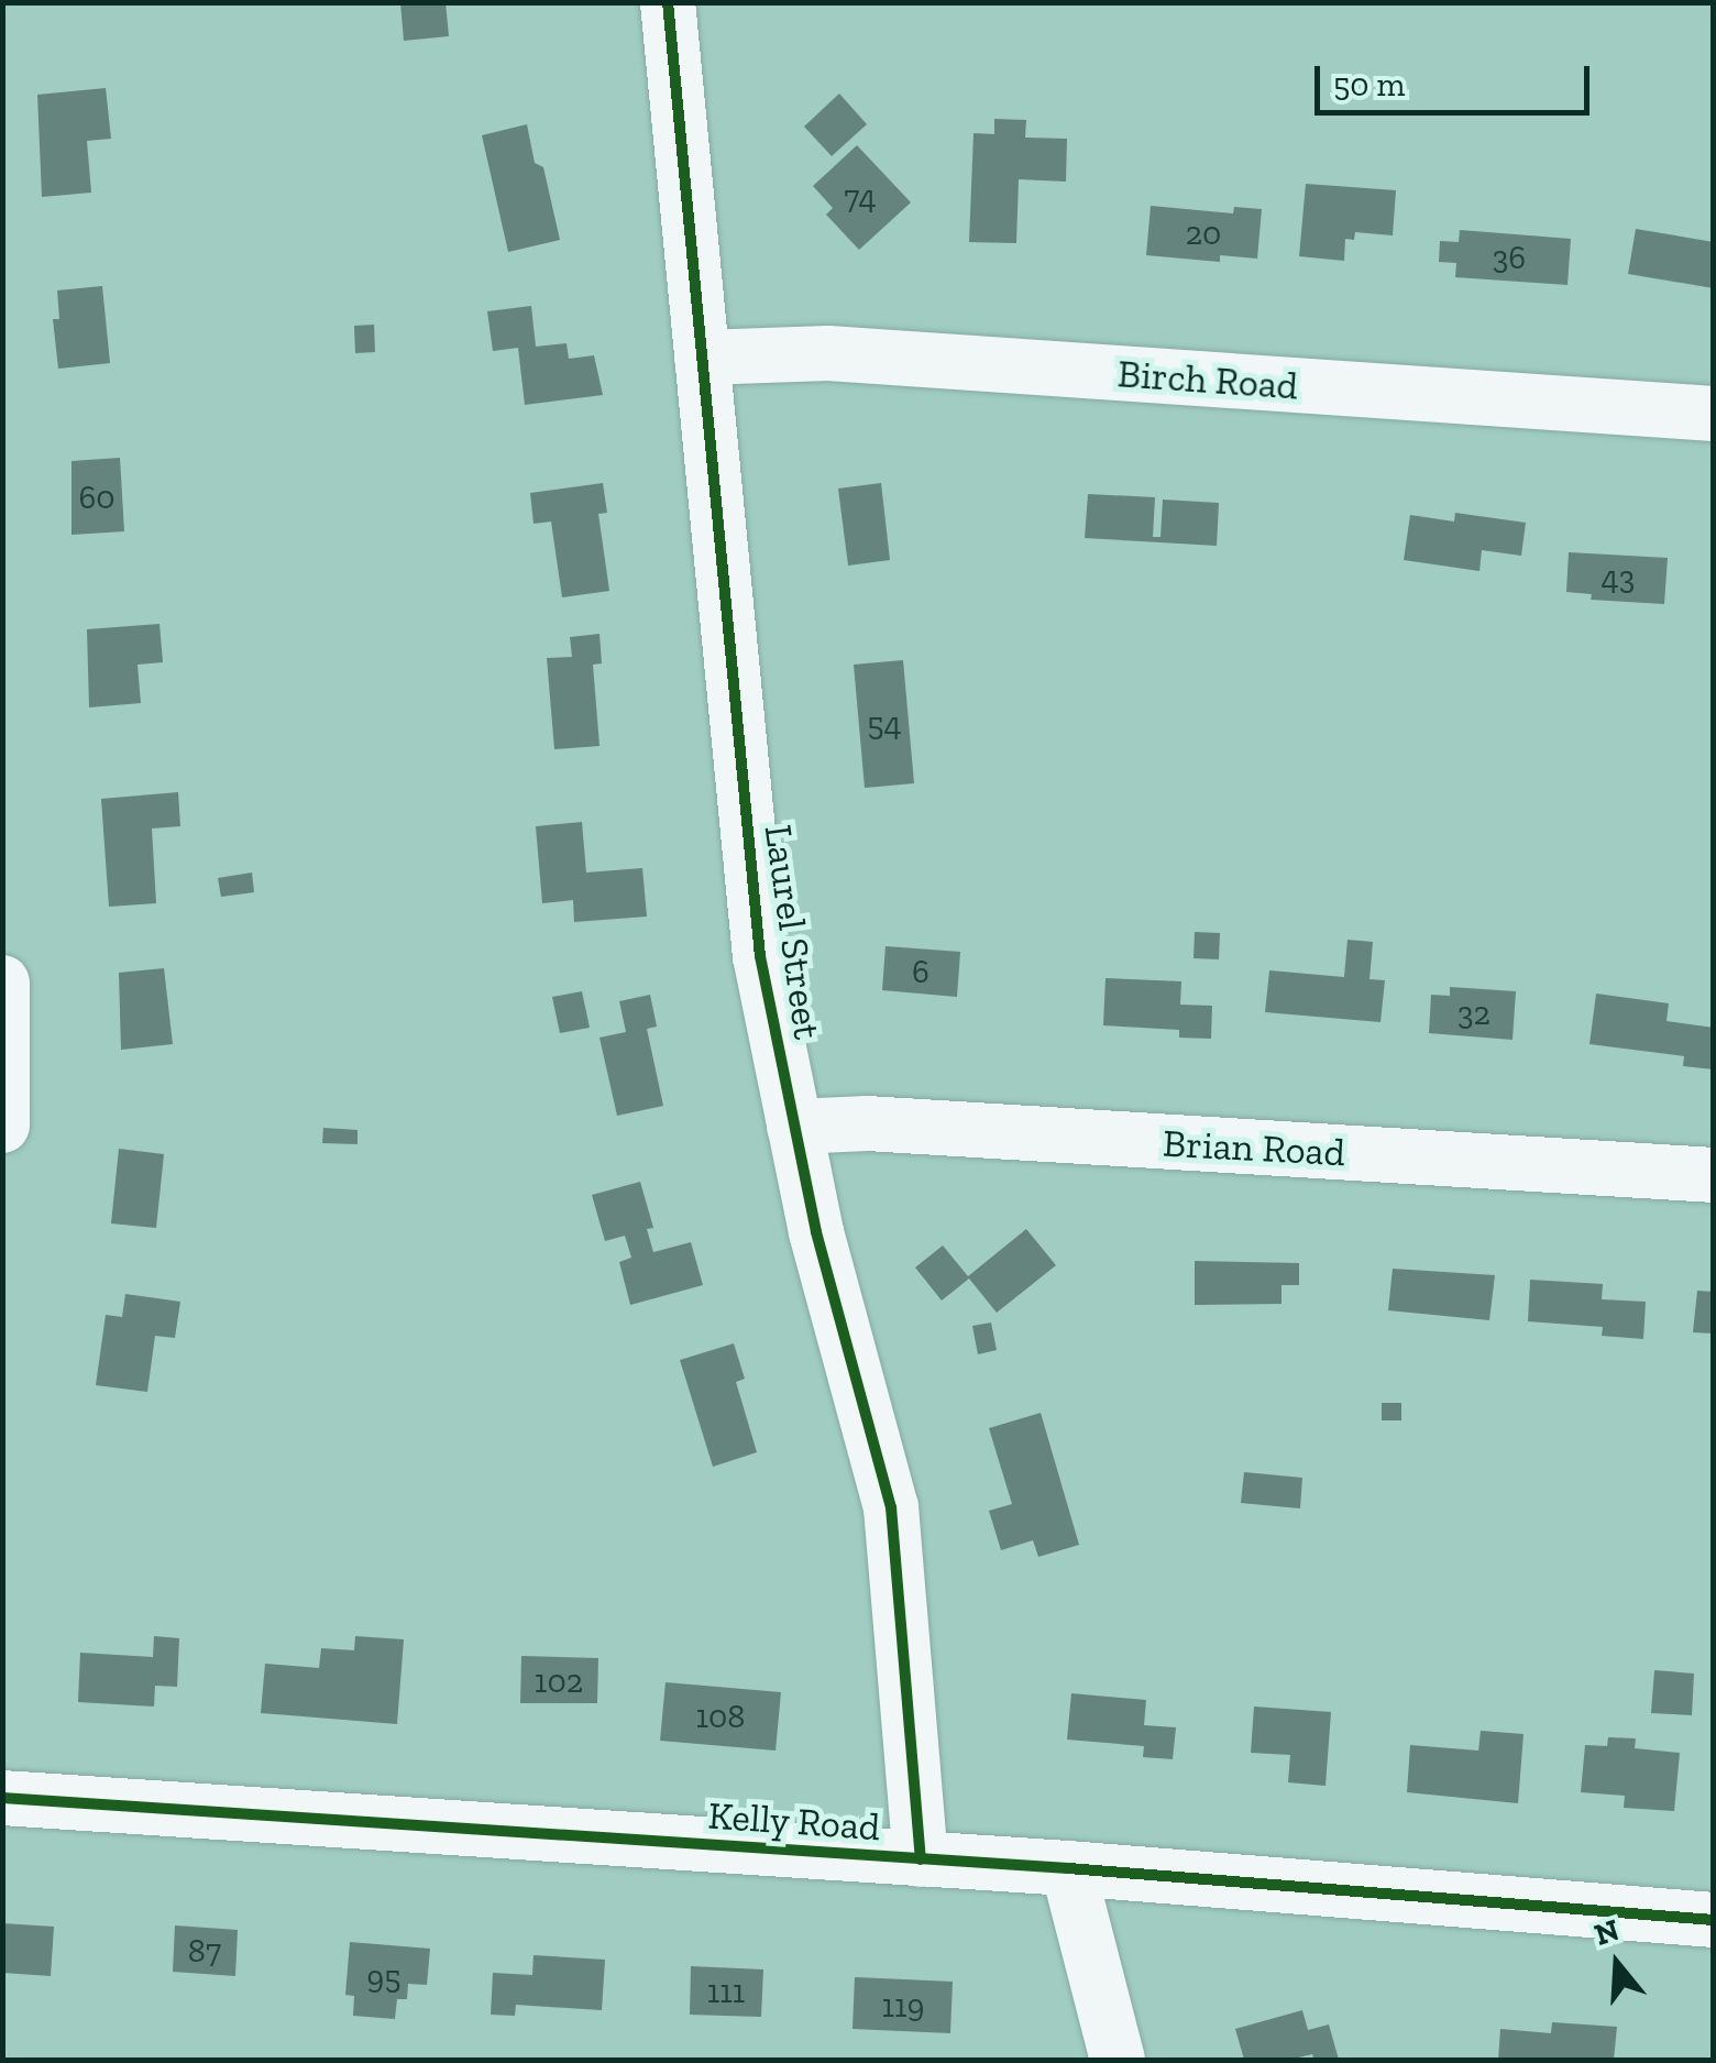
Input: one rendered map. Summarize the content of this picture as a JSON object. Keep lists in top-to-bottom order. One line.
{"streets":{"street":["Birch Road","Laurel Street","Brian Road","Kelly Road"]},"crossings":[["Birch Road","Laurel Street"],["Laurel Street","Brian Road"],["Laurel Street","Kelly Road"]],"house_numbers":["74","20","36","60","43","54","6","32","102","108","87","95","111","119"],"scale_bar":"50 m","north":"top"}
